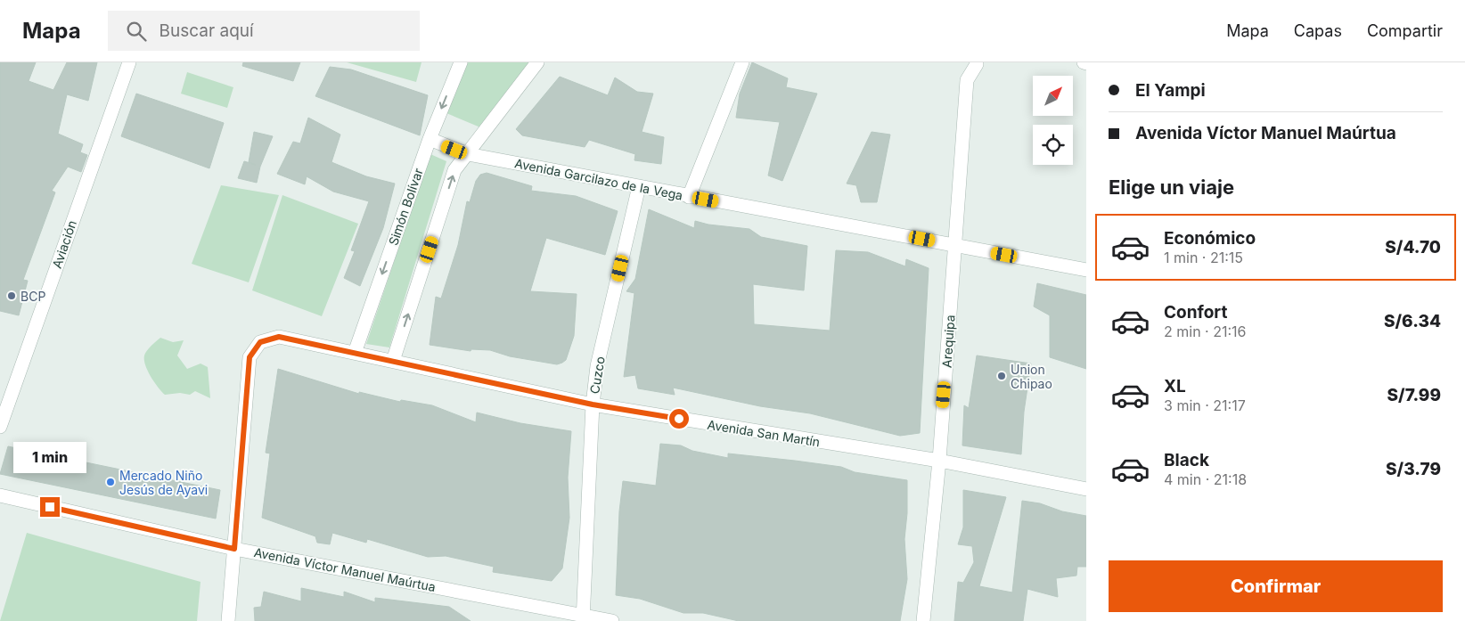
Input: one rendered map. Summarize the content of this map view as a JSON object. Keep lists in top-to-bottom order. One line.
{"streets":{"street":["Avenida Garcilazo de la Vega","Simón Bolívar","Aviación","Arequipa","Cuzco","Avenida San Martín","Avenida Víctor Manuel Maúrtua"]},"crossings":[["Avenida Garcilazo de la Vega","Simón Bolívar"],["Avenida Garcilazo de la Vega","Arequipa"],["Avenida Garcilazo de la Vega","Cuzco"],["Simón Bolívar","Avenida San Martín"],["Arequipa","Avenida San Martín"],["Cuzco","Avenida San Martín"],["Cuzco","Avenida Víctor Manuel Maúrtua"],["Avenida San Martín","Avenida Víctor Manuel Maúrtua"]],"places":["BCP","Union Chipao","Mercado Niño Jesús de Ayavi"],"north":"top right","page":{"header":"Mapa","search":"Buscar aquí","nav":["Mapa","Capas","Compartir"],"banner":["El Yampi","Avenida Víctor Manuel Maúrtua"],"heading":"Elige un viaje","list":[{"name":"Económico","note":"1 min · 21:15","value":"S/4.70"},{"name":"Confort","note":"2 min · 21:16","value":"S/6.34"},{"name":"XL","note":"3 min · 21:17","value":"S/7.99"},{"name":"Black","note":"4 min · 21:18","value":"S/3.79"}],"bubble":"1 min","buttons":"Confirmar"}}
